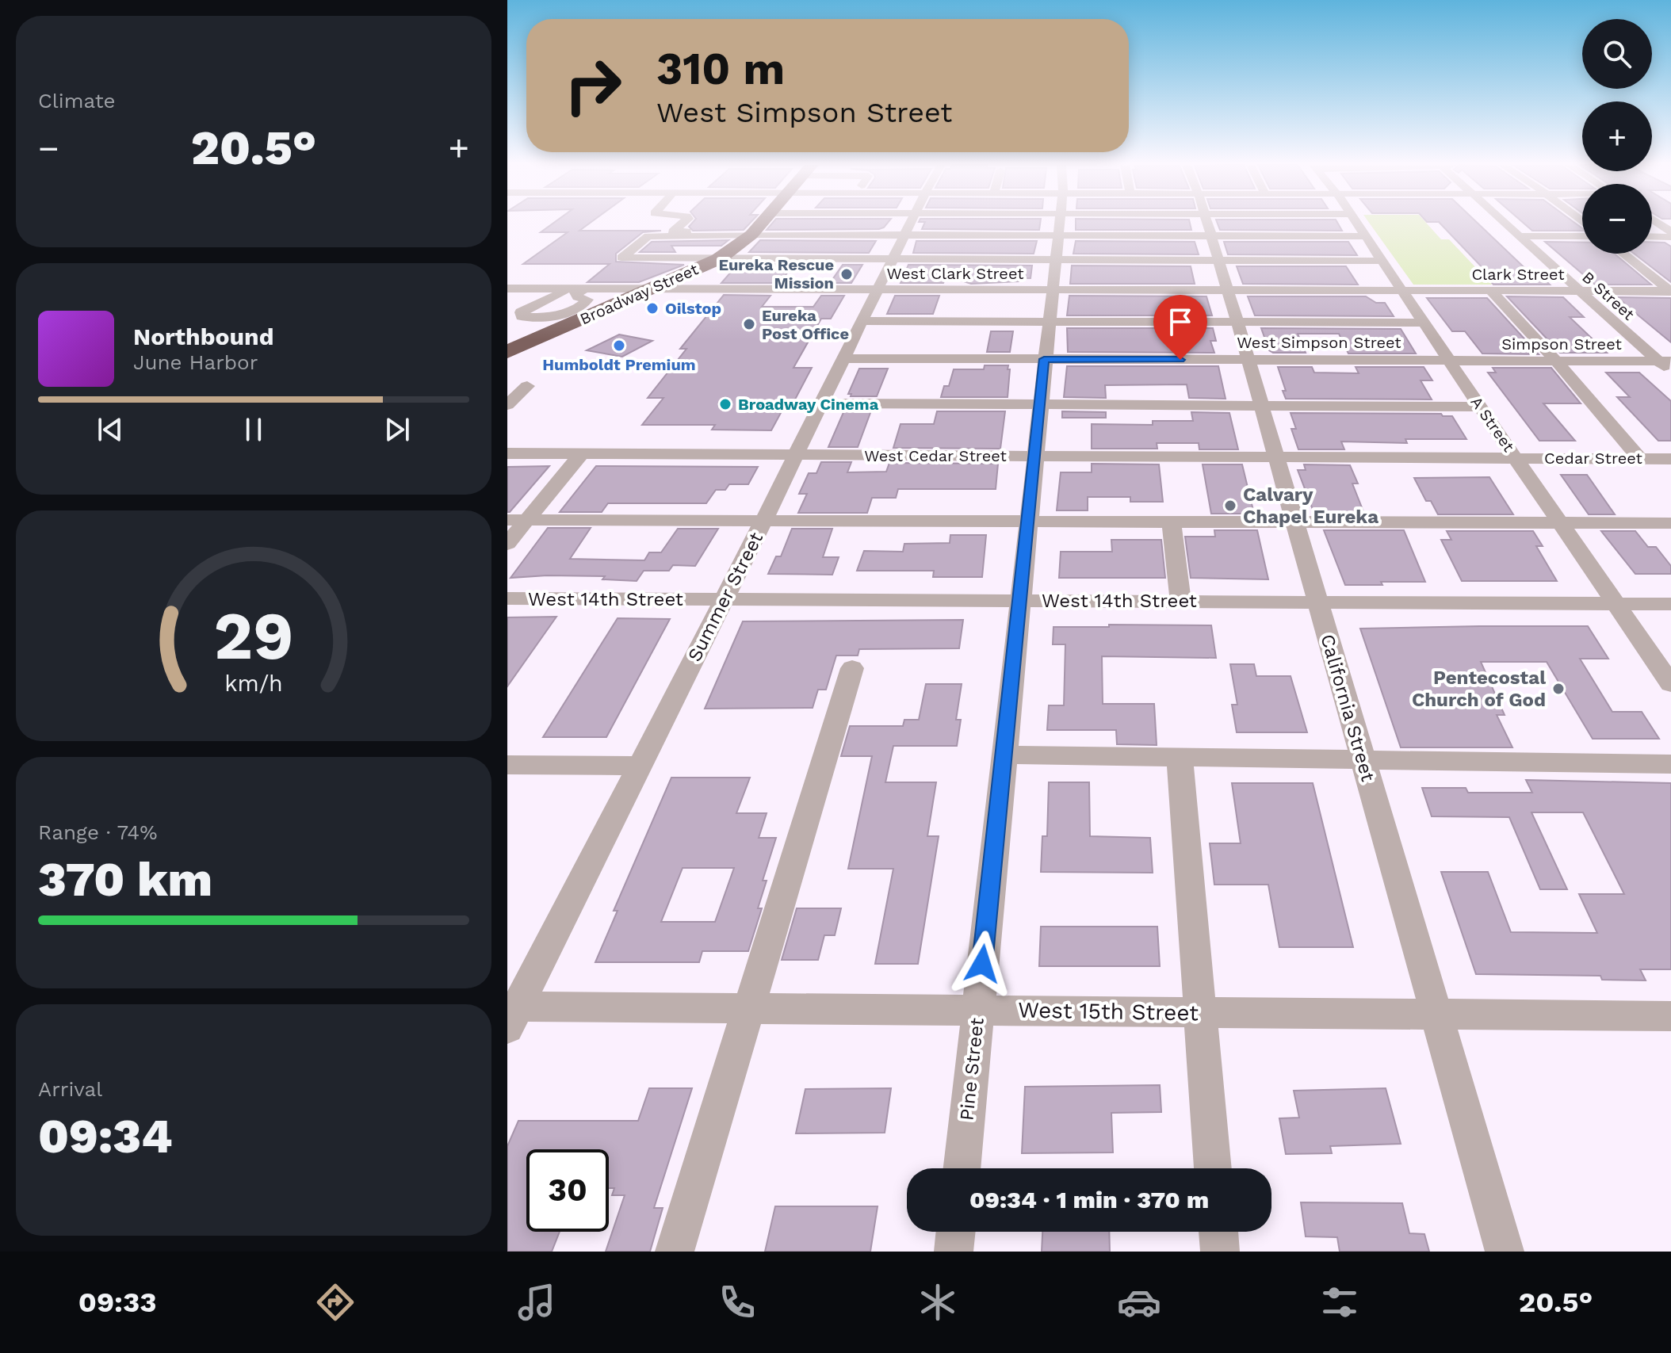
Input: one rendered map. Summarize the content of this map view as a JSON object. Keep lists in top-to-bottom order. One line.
{"streets":{"highway":["Broadway Street"],"street":["West Clark Street","Clark Street","B Street","West Simpson Street","Simpson Street","A Street","West Cedar Street","Cedar Street","Summer Street","West 14th Street","California Street","West 15th Street","Pine Street"]},"crossings":[["West Clark Street","Clark Street"],["West Clark Street","Broadway Street"],["West Clark Street","A Street"],["West Clark Street","Summer Street"],["West Clark Street","California Street"],["West Clark Street","Pine Street"],["Clark Street","B Street"],["Clark Street","A Street"],["B Street","Simpson Street"],["West Simpson Street","Simpson Street"],["West Simpson Street","A Street"],["West Simpson Street","Summer Street"],["West Simpson Street","California Street"],["West Simpson Street","Pine Street"],["Simpson Street","A Street"],["A Street","West Cedar Street"],["A Street","Cedar Street"],["A Street","West 14th Street"],["West Cedar Street","Cedar Street"],["West Cedar Street","Summer Street"],["West Cedar Street","California Street"],["West Cedar Street","Pine Street"],["Summer Street","West 14th Street"],["Summer Street","West 15th Street"],["West 14th Street","California Street"],["West 14th Street","Pine Street"],["California Street","West 15th Street"],["West 15th Street","Pine Street"]],"places":["Eureka Rescue Mission","Oilstop","Eureka Post Office","Humboldt Premium","Broadway Cinema","Calvary Chapel Eureka","Pentecostal Church of God"],"page":{"tile":["Climate",["Range · 74%","370 km"],["Arrival","09:34"]],"map_buttons":["+","−"],"turn":["310 m","West Simpson Street"],"heat":["−","20.5°","+"],"song":["Northbound","June Harbor"],"limit":"30","trip":"09:34 · 1 min · 370 m","tabs":["09:33","20.5°"],"gauge":["29","km/h"]}}
